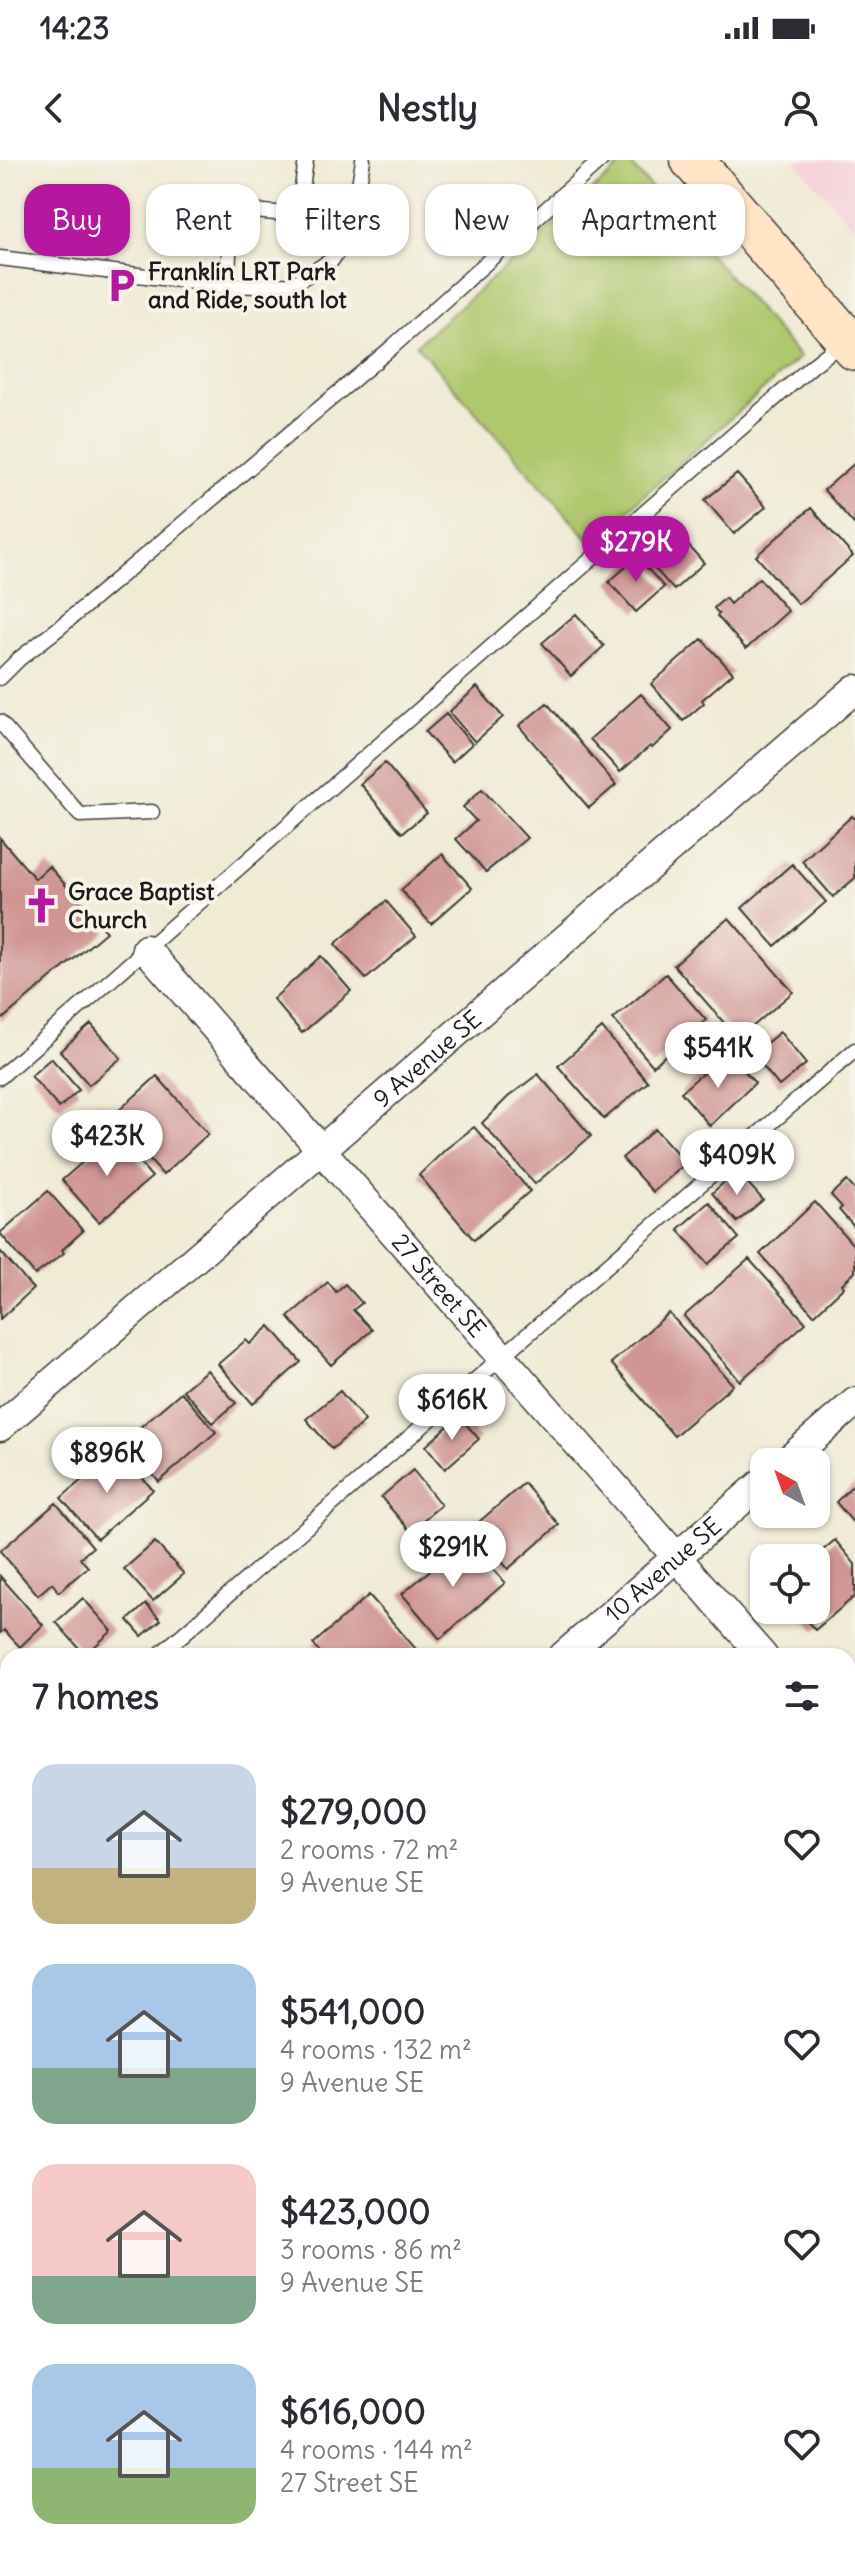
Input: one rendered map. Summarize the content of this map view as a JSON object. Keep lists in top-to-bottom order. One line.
{"streets":{"street":["9 Avenue SE","27 Street SE","10 Avenue SE"]},"crossings":[["9 Avenue SE","27 Street SE"],["27 Street SE","10 Avenue SE"]],"places":{"parking":["Franklin LRT Park and Ride, south lot"],"church":["Grace Baptist Church"]},"north":"top left","page":{"status":"14:23","header":"Nestly","chip":["Buy","Rent","Filters","New","Apartment"],"price":["$279K","$541K","$423K","$409K","$616K","$896K","$291K"],"heading":"7 homes","list":[{"name":"$279,000","note":"2 rooms · 72 m² · 9 Avenue SE"},{"name":"$541,000","note":"4 rooms · 132 m² · 9 Avenue SE"},{"name":"$423,000","note":"3 rooms · 86 m² · 9 Avenue SE"},{"name":"$616,000","note":"4 rooms · 144 m² · 27 Street SE"}]}}
